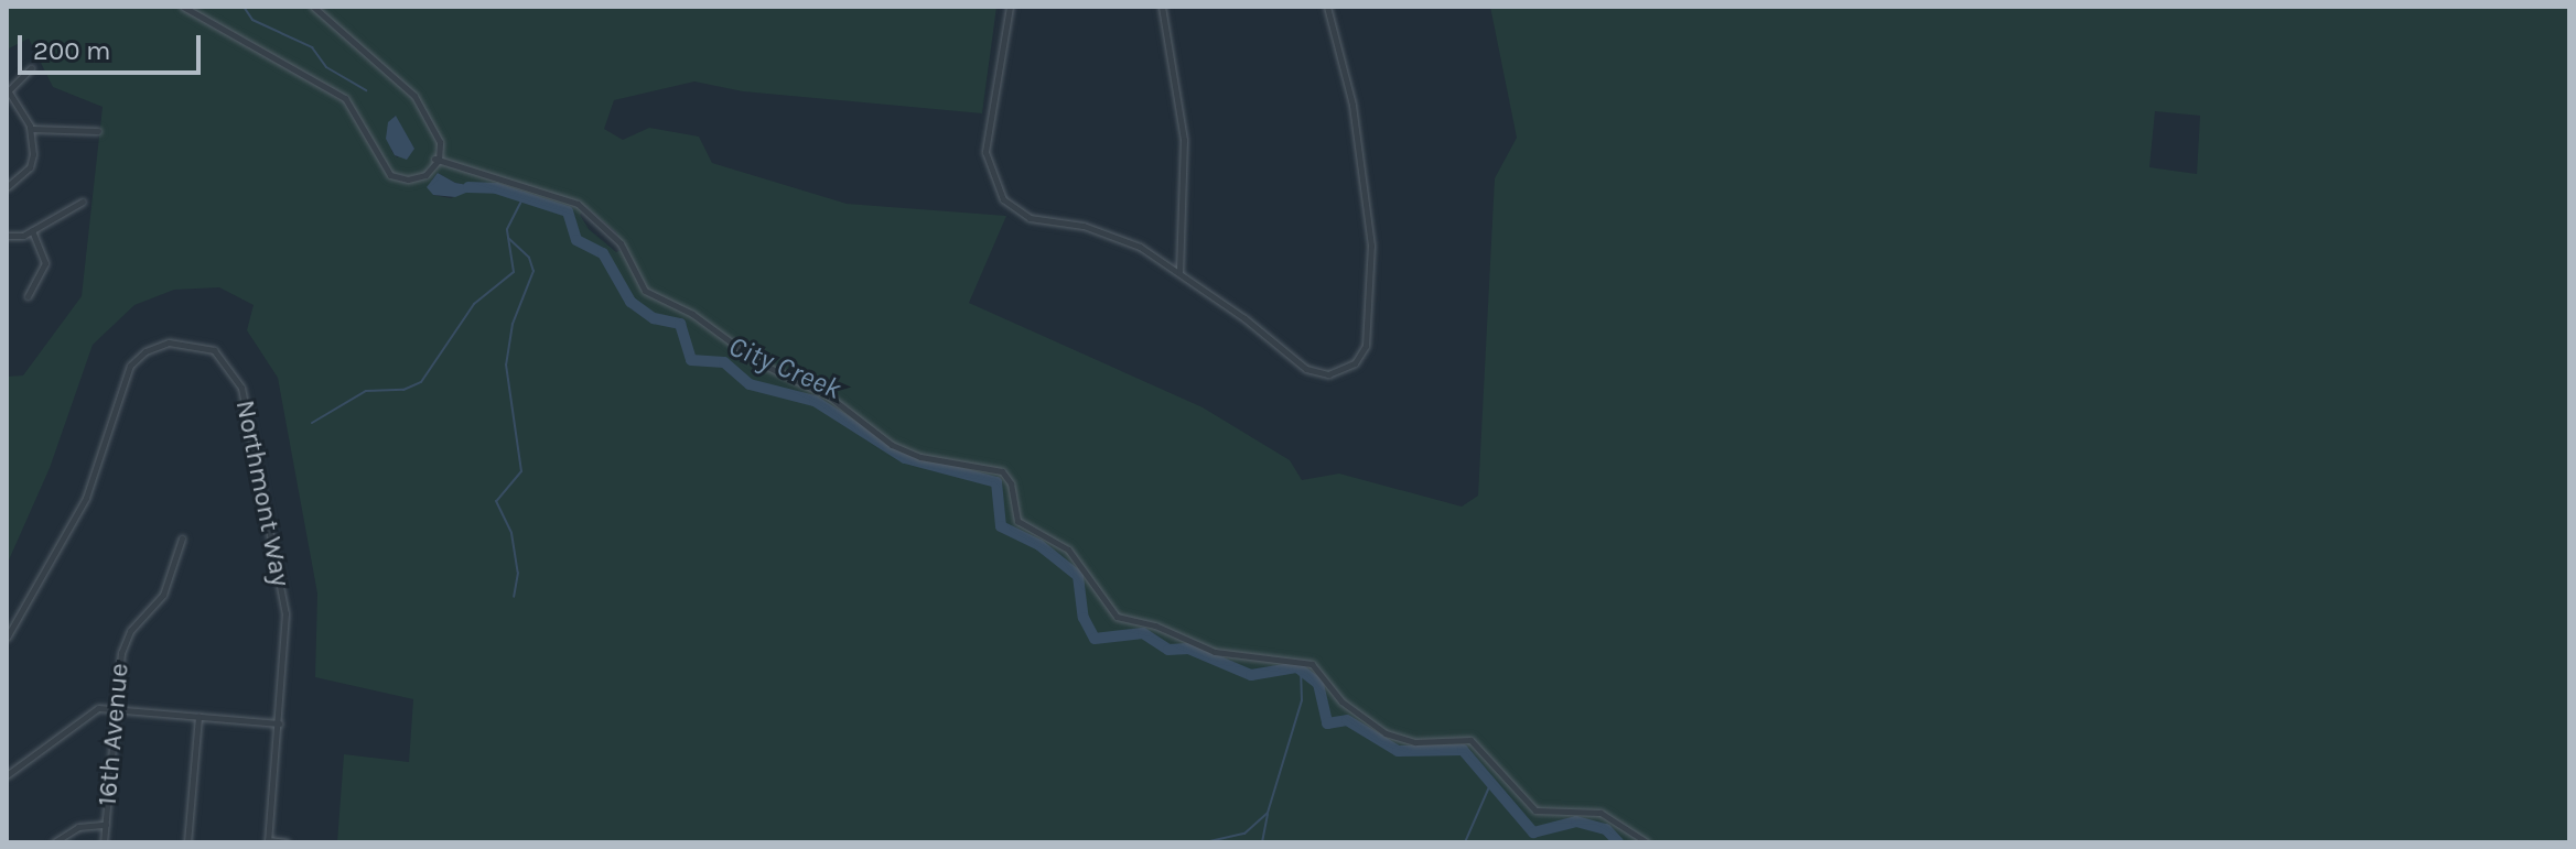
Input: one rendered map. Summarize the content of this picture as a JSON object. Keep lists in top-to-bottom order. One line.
{"streets":{"street":["Northmont Way","16th Avenue"]},"water":["City Creek"],"scale_bar":"200 m"}
